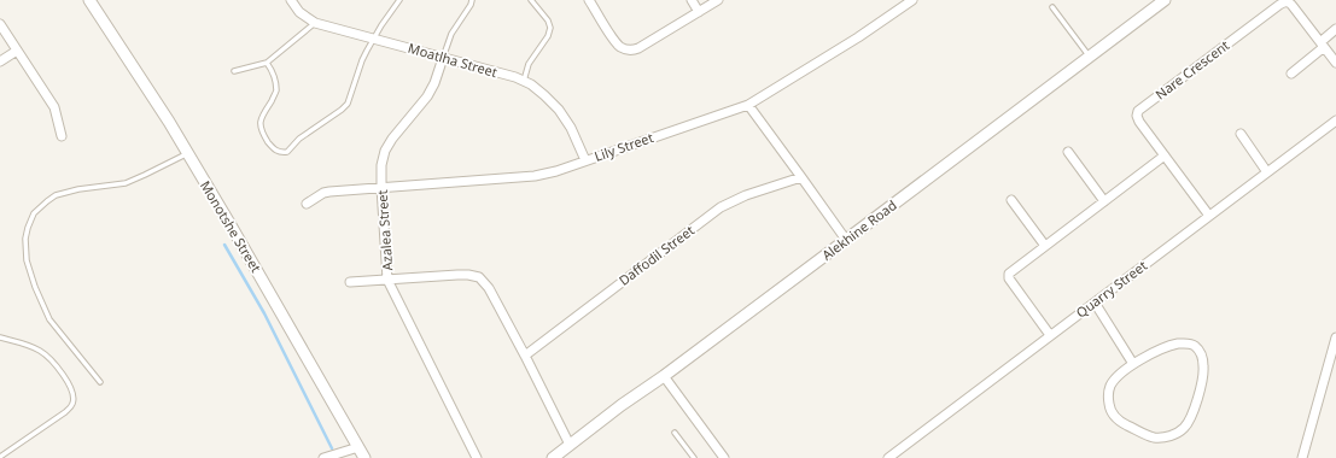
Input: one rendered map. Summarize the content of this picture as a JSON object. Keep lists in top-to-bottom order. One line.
{"streets":{"street":["Moatlha Street","Nare Crescent","Lily Street","Monotshe Street","Azalea Street","Alekhine Road","Daffodil Street","Quarry Street"]},"crossings":[["Moatlha Street","Lily Street"],["Moatlha Street","Azalea Street"],["Nare Crescent","Quarry Street"],["Lily Street","Azalea Street"]]}
